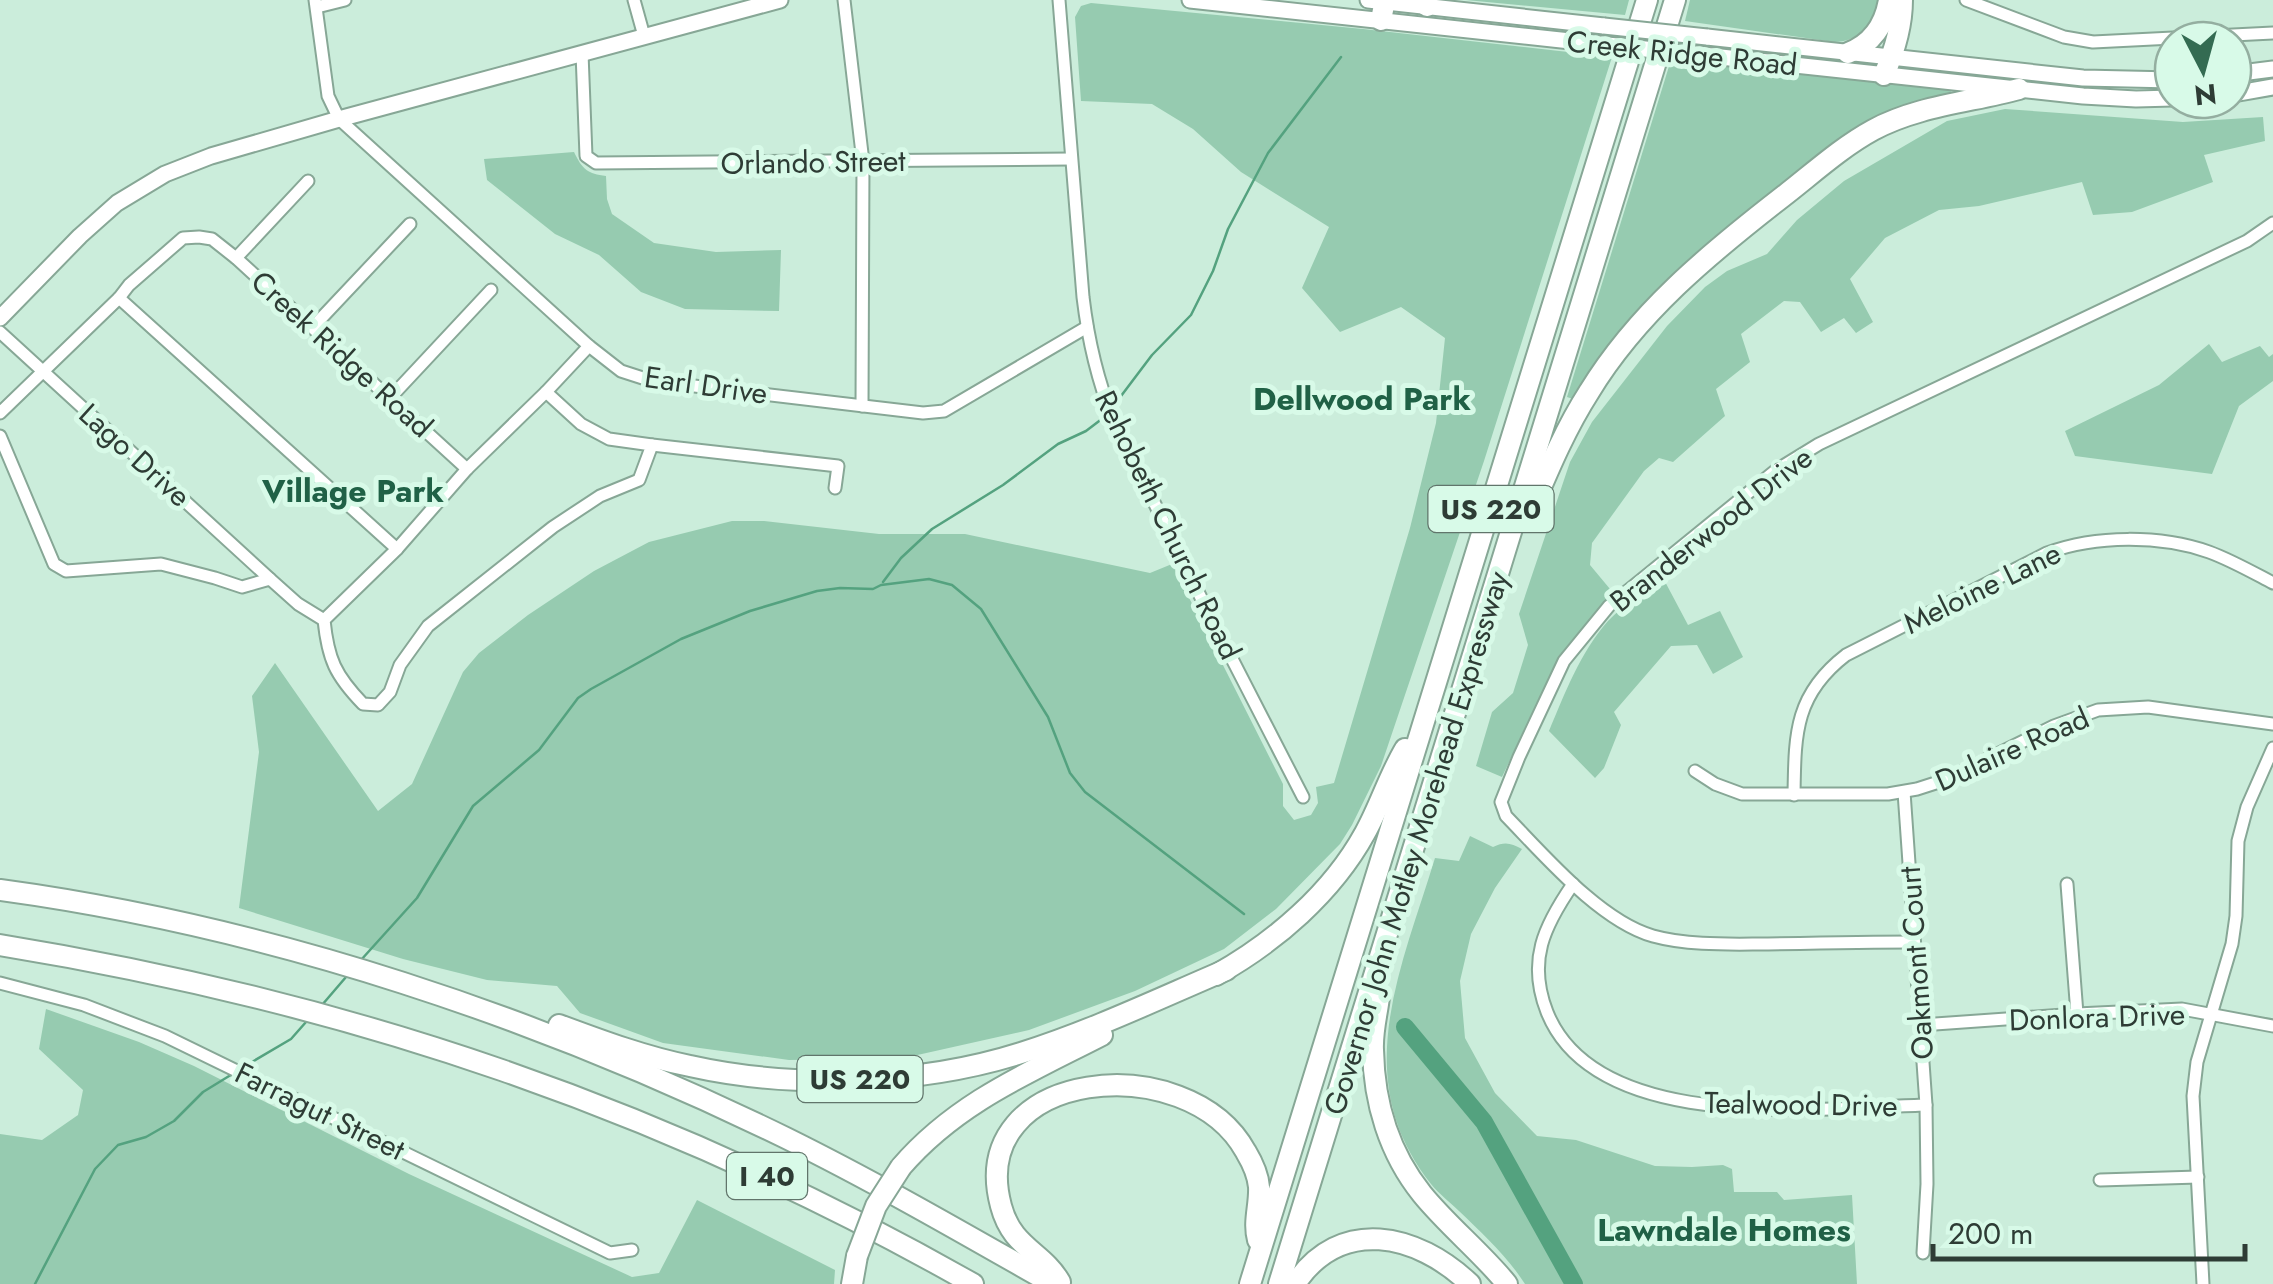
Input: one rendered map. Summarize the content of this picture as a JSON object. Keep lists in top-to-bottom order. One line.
{"streets":{"highway":["US 220","Governor John Motley Morehead Expressway","I 40"],"main road":["Creek Ridge Road"],"street":["Orlando Street","Earl Drive","Lago Drive","Rehobeth Church Road","Branderwood Drive","Meloine Lane","Dulaire Road","Oakmont Court","Donlora Drive","Tealwood Drive","Farragut Street"]},"crossings":[["Creek Ridge Road","Lago Drive"],["Orlando Street","Rehobeth Church Road"],["Earl Drive","Rehobeth Church Road"],["US 220","Governor John Motley Morehead Expressway"],["US 220","I 40"],["Branderwood Drive","Oakmont Court"],["Branderwood Drive","Tealwood Drive"],["Meloine Lane","Dulaire Road"],["Dulaire Road","Oakmont Court"],["Oakmont Court","Donlora Drive"],["Oakmont Court","Tealwood Drive"]],"districts":["Dellwood Park","Village Park","Lawndale Homes"],"scale_bar":"200 m","north":"bottom"}
